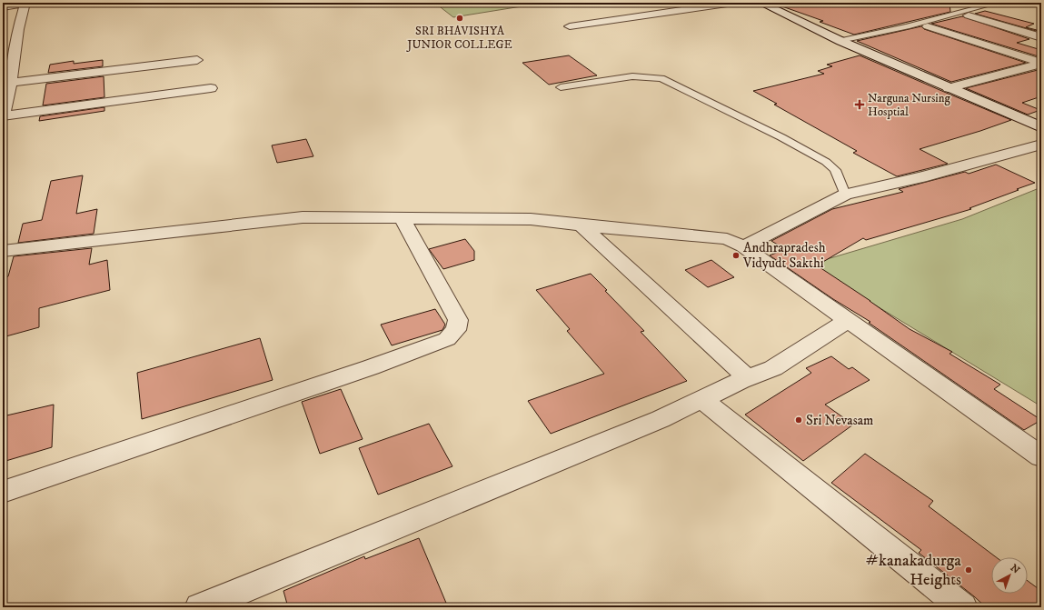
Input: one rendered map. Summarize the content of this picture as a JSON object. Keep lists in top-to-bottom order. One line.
{"places":{"other":["SRI BHAVISHYA JUNIOR COLLEGE","Andhrapradesh Vidyudt Sakthi","Sri Nevasam","#kanakadurga Heights"],"health":["Narguna Nursing Hosptial"]},"north":"top right"}
